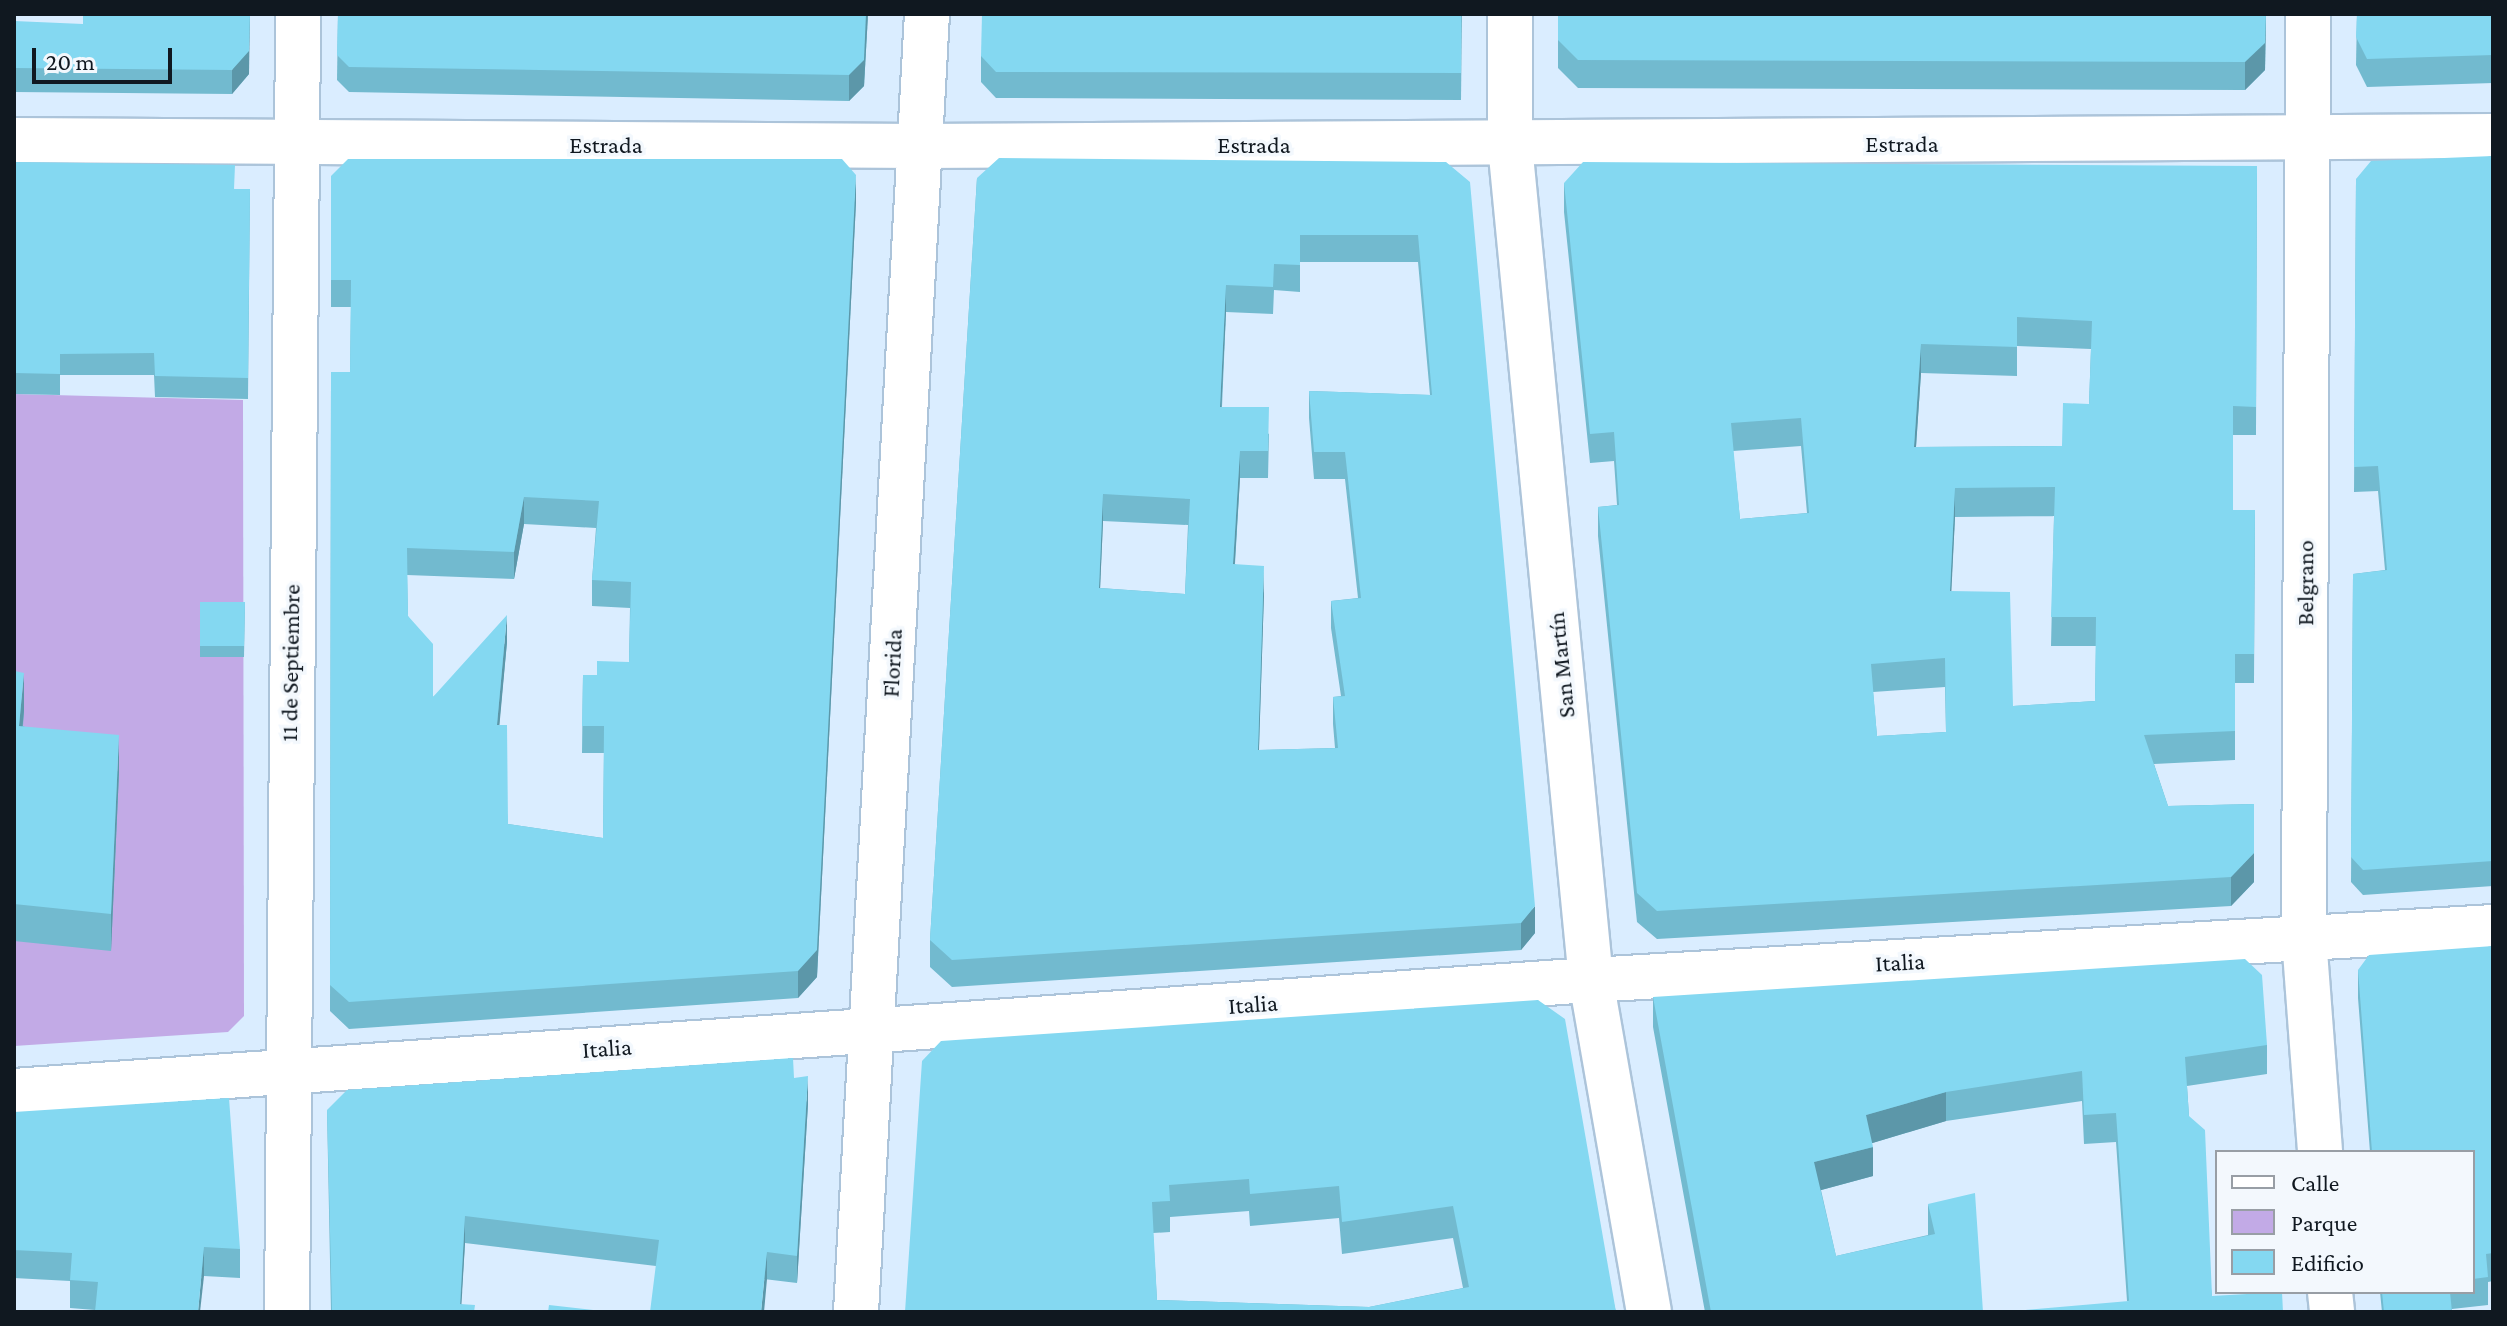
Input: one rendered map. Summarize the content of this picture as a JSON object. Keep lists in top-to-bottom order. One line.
{"streets":{"street":["Estrada","Belgrano","11 de Septiembre","Florida","San Martín","Italia"]},"crossings":[["Estrada","Belgrano"],["Estrada","11 de Septiembre"],["Estrada","Florida"],["Estrada","San Martín"],["Belgrano","Italia"],["11 de Septiembre","Italia"],["Florida","Italia"],["San Martín","Italia"]],"legend":["Calle","Parque","Edificio"],"scale_bar":"20 m"}
